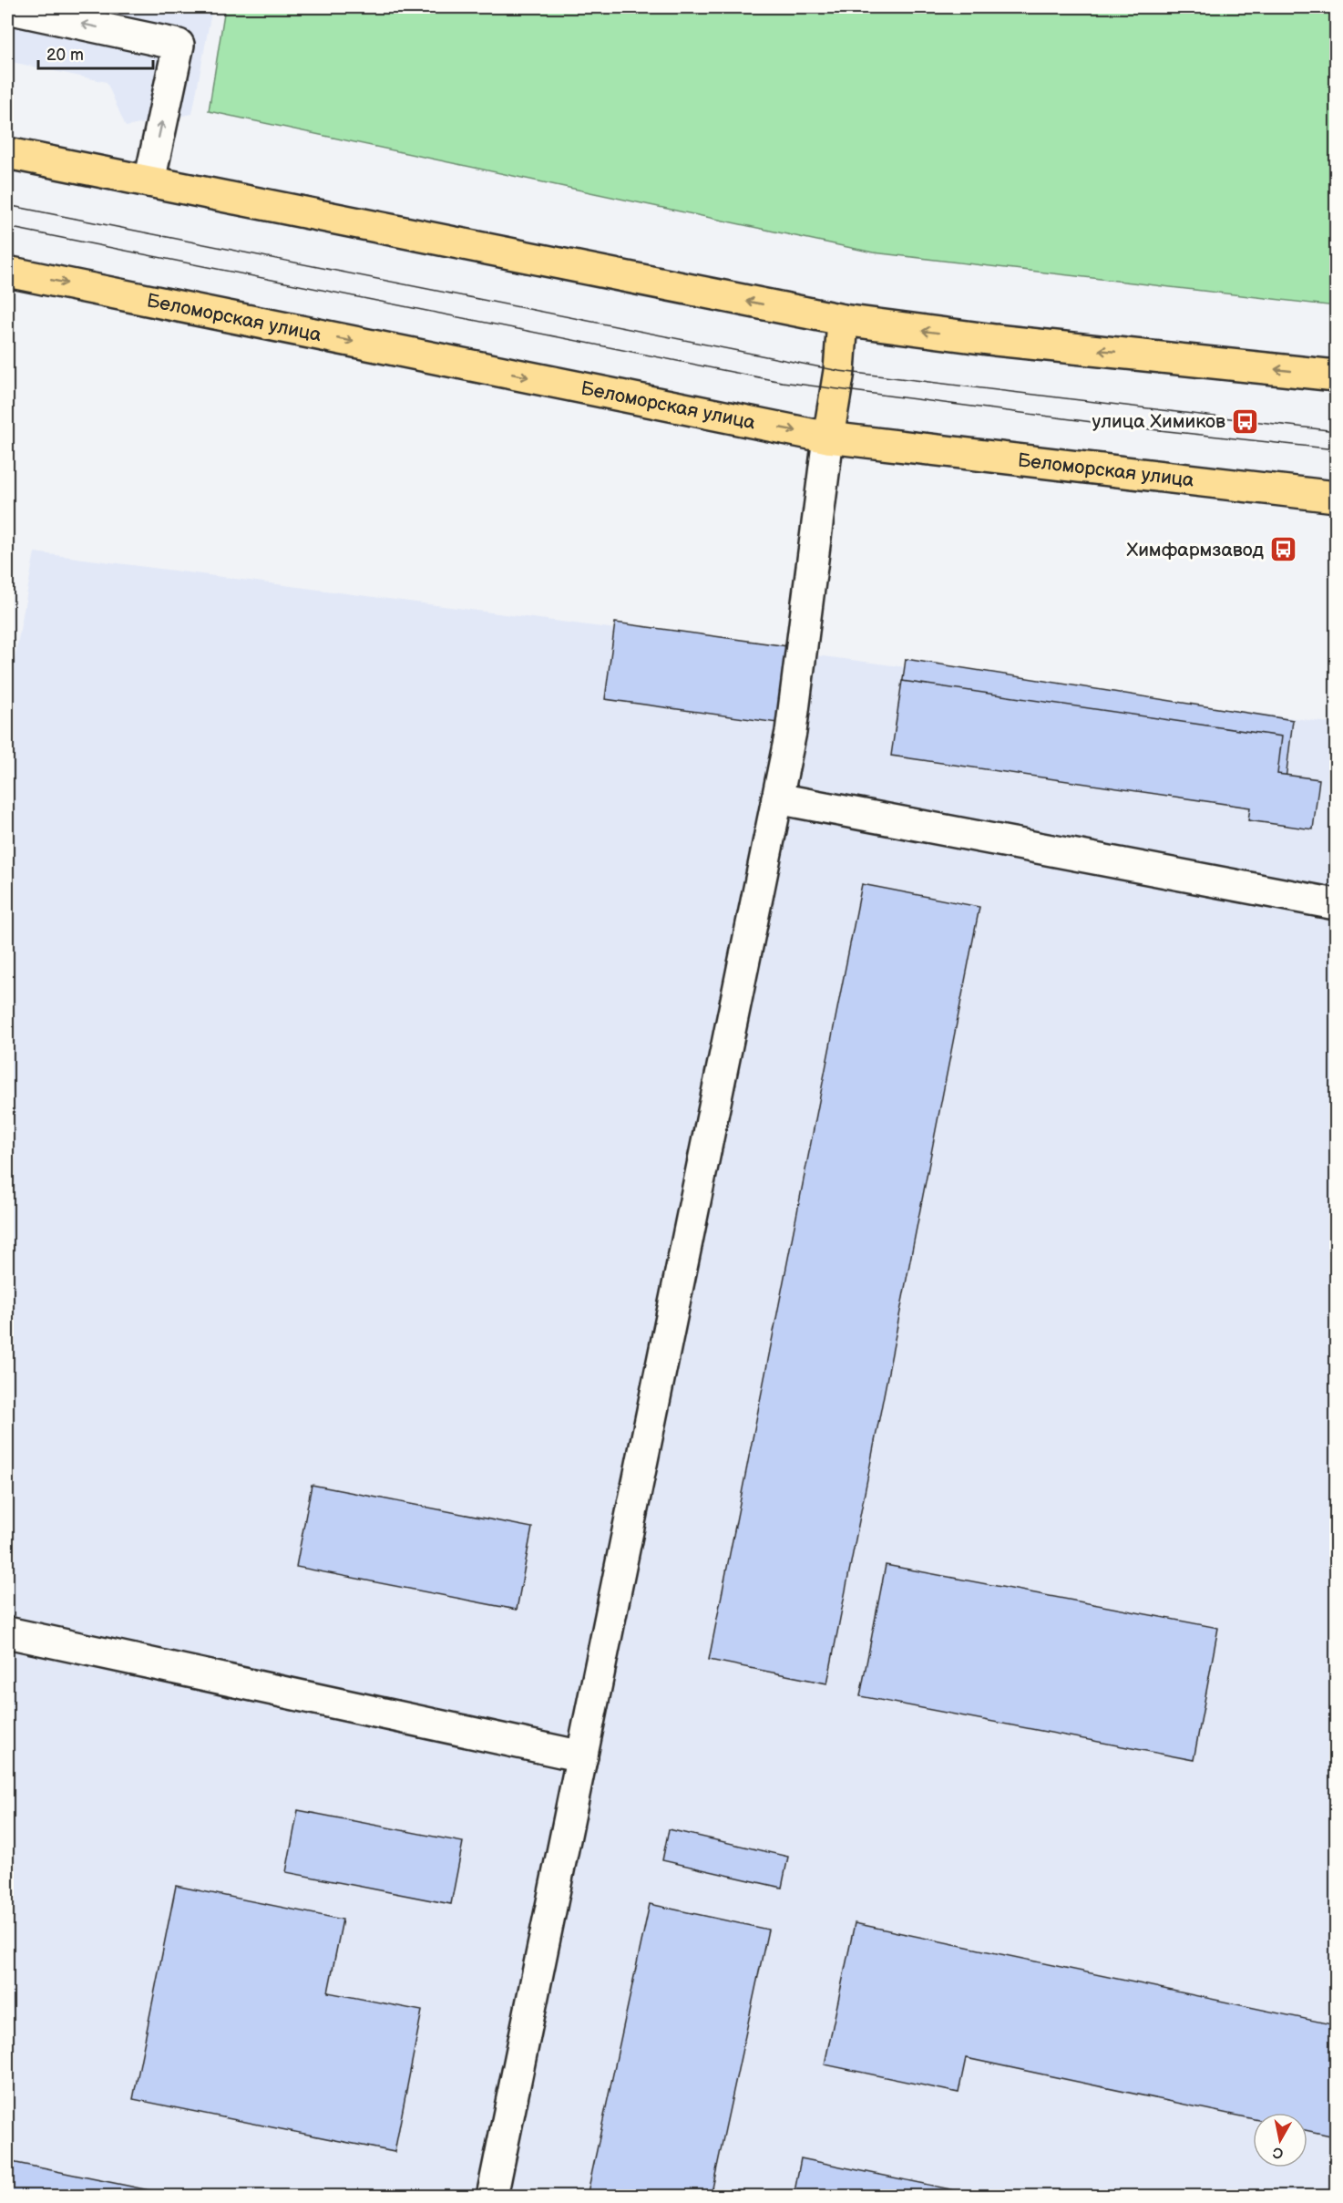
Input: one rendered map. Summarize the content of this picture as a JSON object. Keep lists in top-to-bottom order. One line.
{"streets":{"main road":["Беломорская улица"]},"places":{"bus stop":["улица Химиков","Химфармзавод"]},"scale_bar":"20 m","north":"bottom"}
